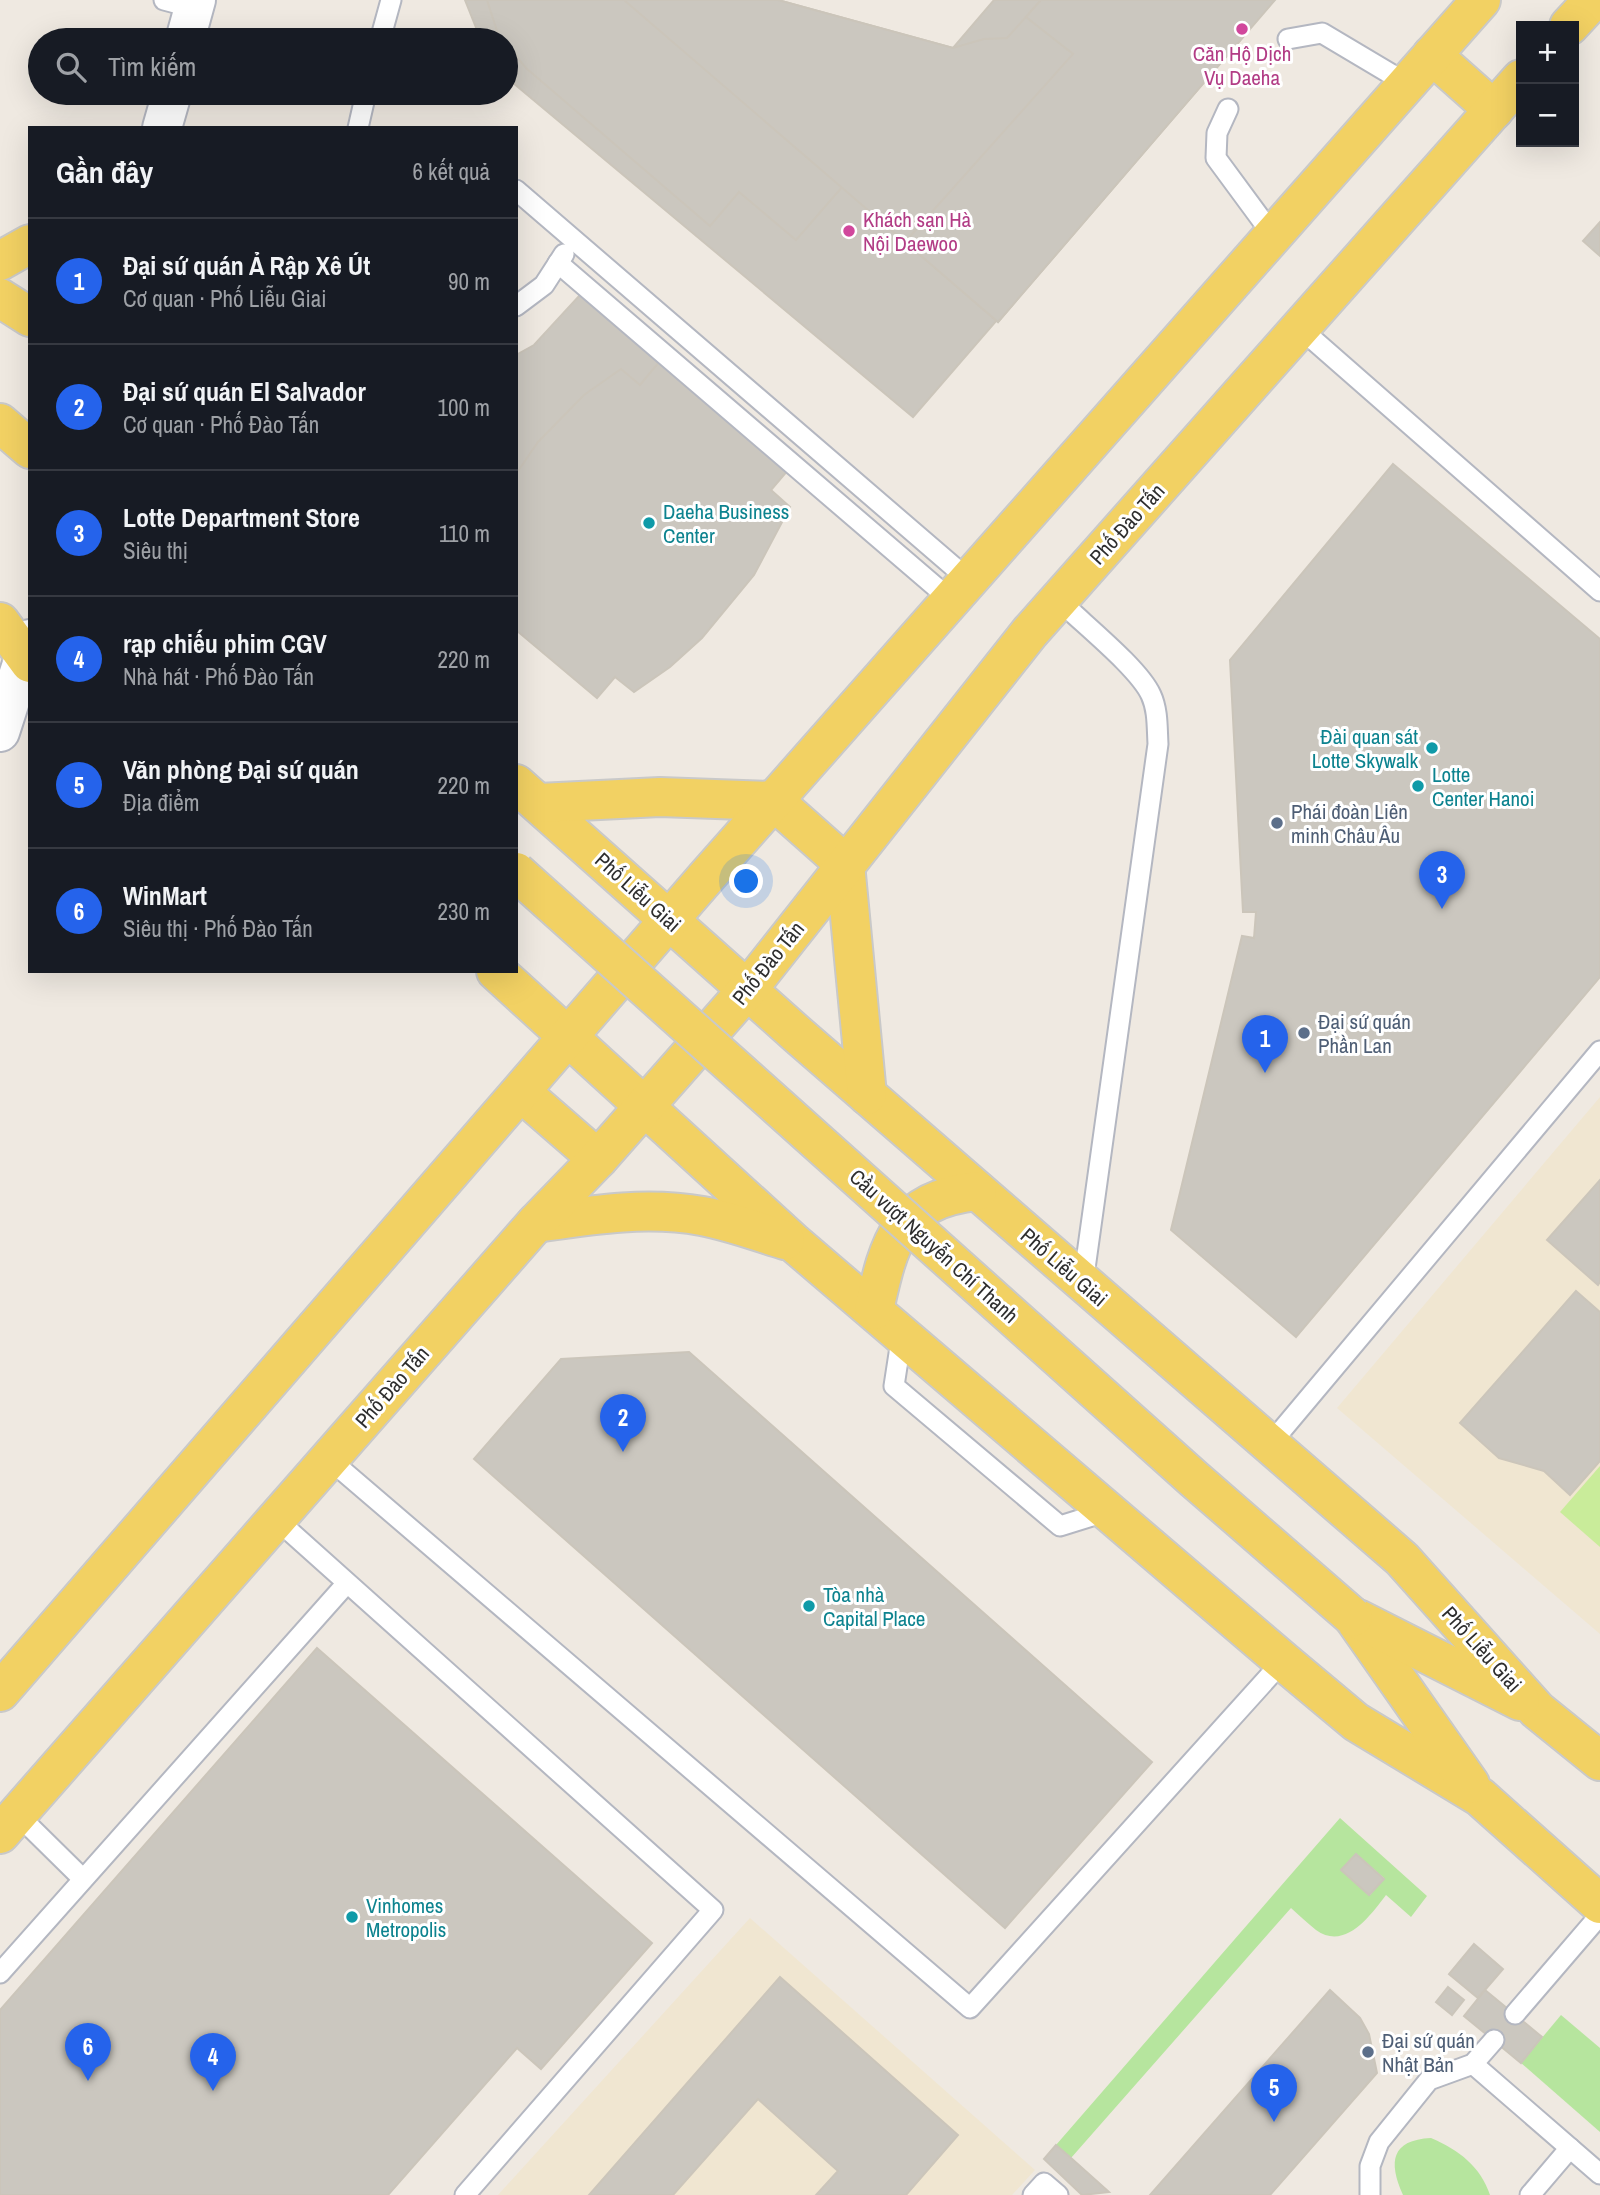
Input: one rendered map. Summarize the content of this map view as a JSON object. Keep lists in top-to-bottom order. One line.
{"streets":{"main road":["Phố Đào Tấn","Phố Liễu Giai","Cầu vượt Nguyễn Chí Thanh"]},"crossings":[["Phố Đào Tấn","Phố Liễu Giai"],["Phố Liễu Giai","Cầu vượt Nguyễn Chí Thanh"]],"places":["Căn Hộ Dịch Vụ Daeha","Khách sạn Hà Nội Daewoo","Daeha Business Center","Đài quan sát Lotte Skywalk","Lotte Center Hanoi","Phái đoàn Liên minh Châu Âu","Đại sứ quán Phần Lan","Tòa nhà Capital Place","Vinhomes Metropolis","Đại sứ quán Nhật Bản"],"page":{"map_buttons":["+","−"],"search":"Tìm kiếm","heading":["Gần đây","6 kết quả"],"list":[{"mark":"1","name":"Đại sứ quán Ả Rập Xê Út","note":"Cơ quan · Phố Liễu Giai","value":"90 m"},{"mark":"2","name":"Đại sứ quán El Salvador","note":"Cơ quan · Phố Đào Tấn","value":"100 m"},{"mark":"3","name":"Lotte Department Store","note":"Siêu thị","value":"110 m"},{"mark":"4","name":"rạp chiếu phim CGV","note":"Nhà hát · Phố Đào Tấn","value":"220 m"},{"mark":"5","name":"Văn phòng Đại sứ quán","note":"Địa điểm","value":"220 m"},{"mark":"6","name":"WinMart","note":"Siêu thị · Phố Đào Tấn","value":"230 m"}],"pins":["3","1","2","6","4","5"]}}
